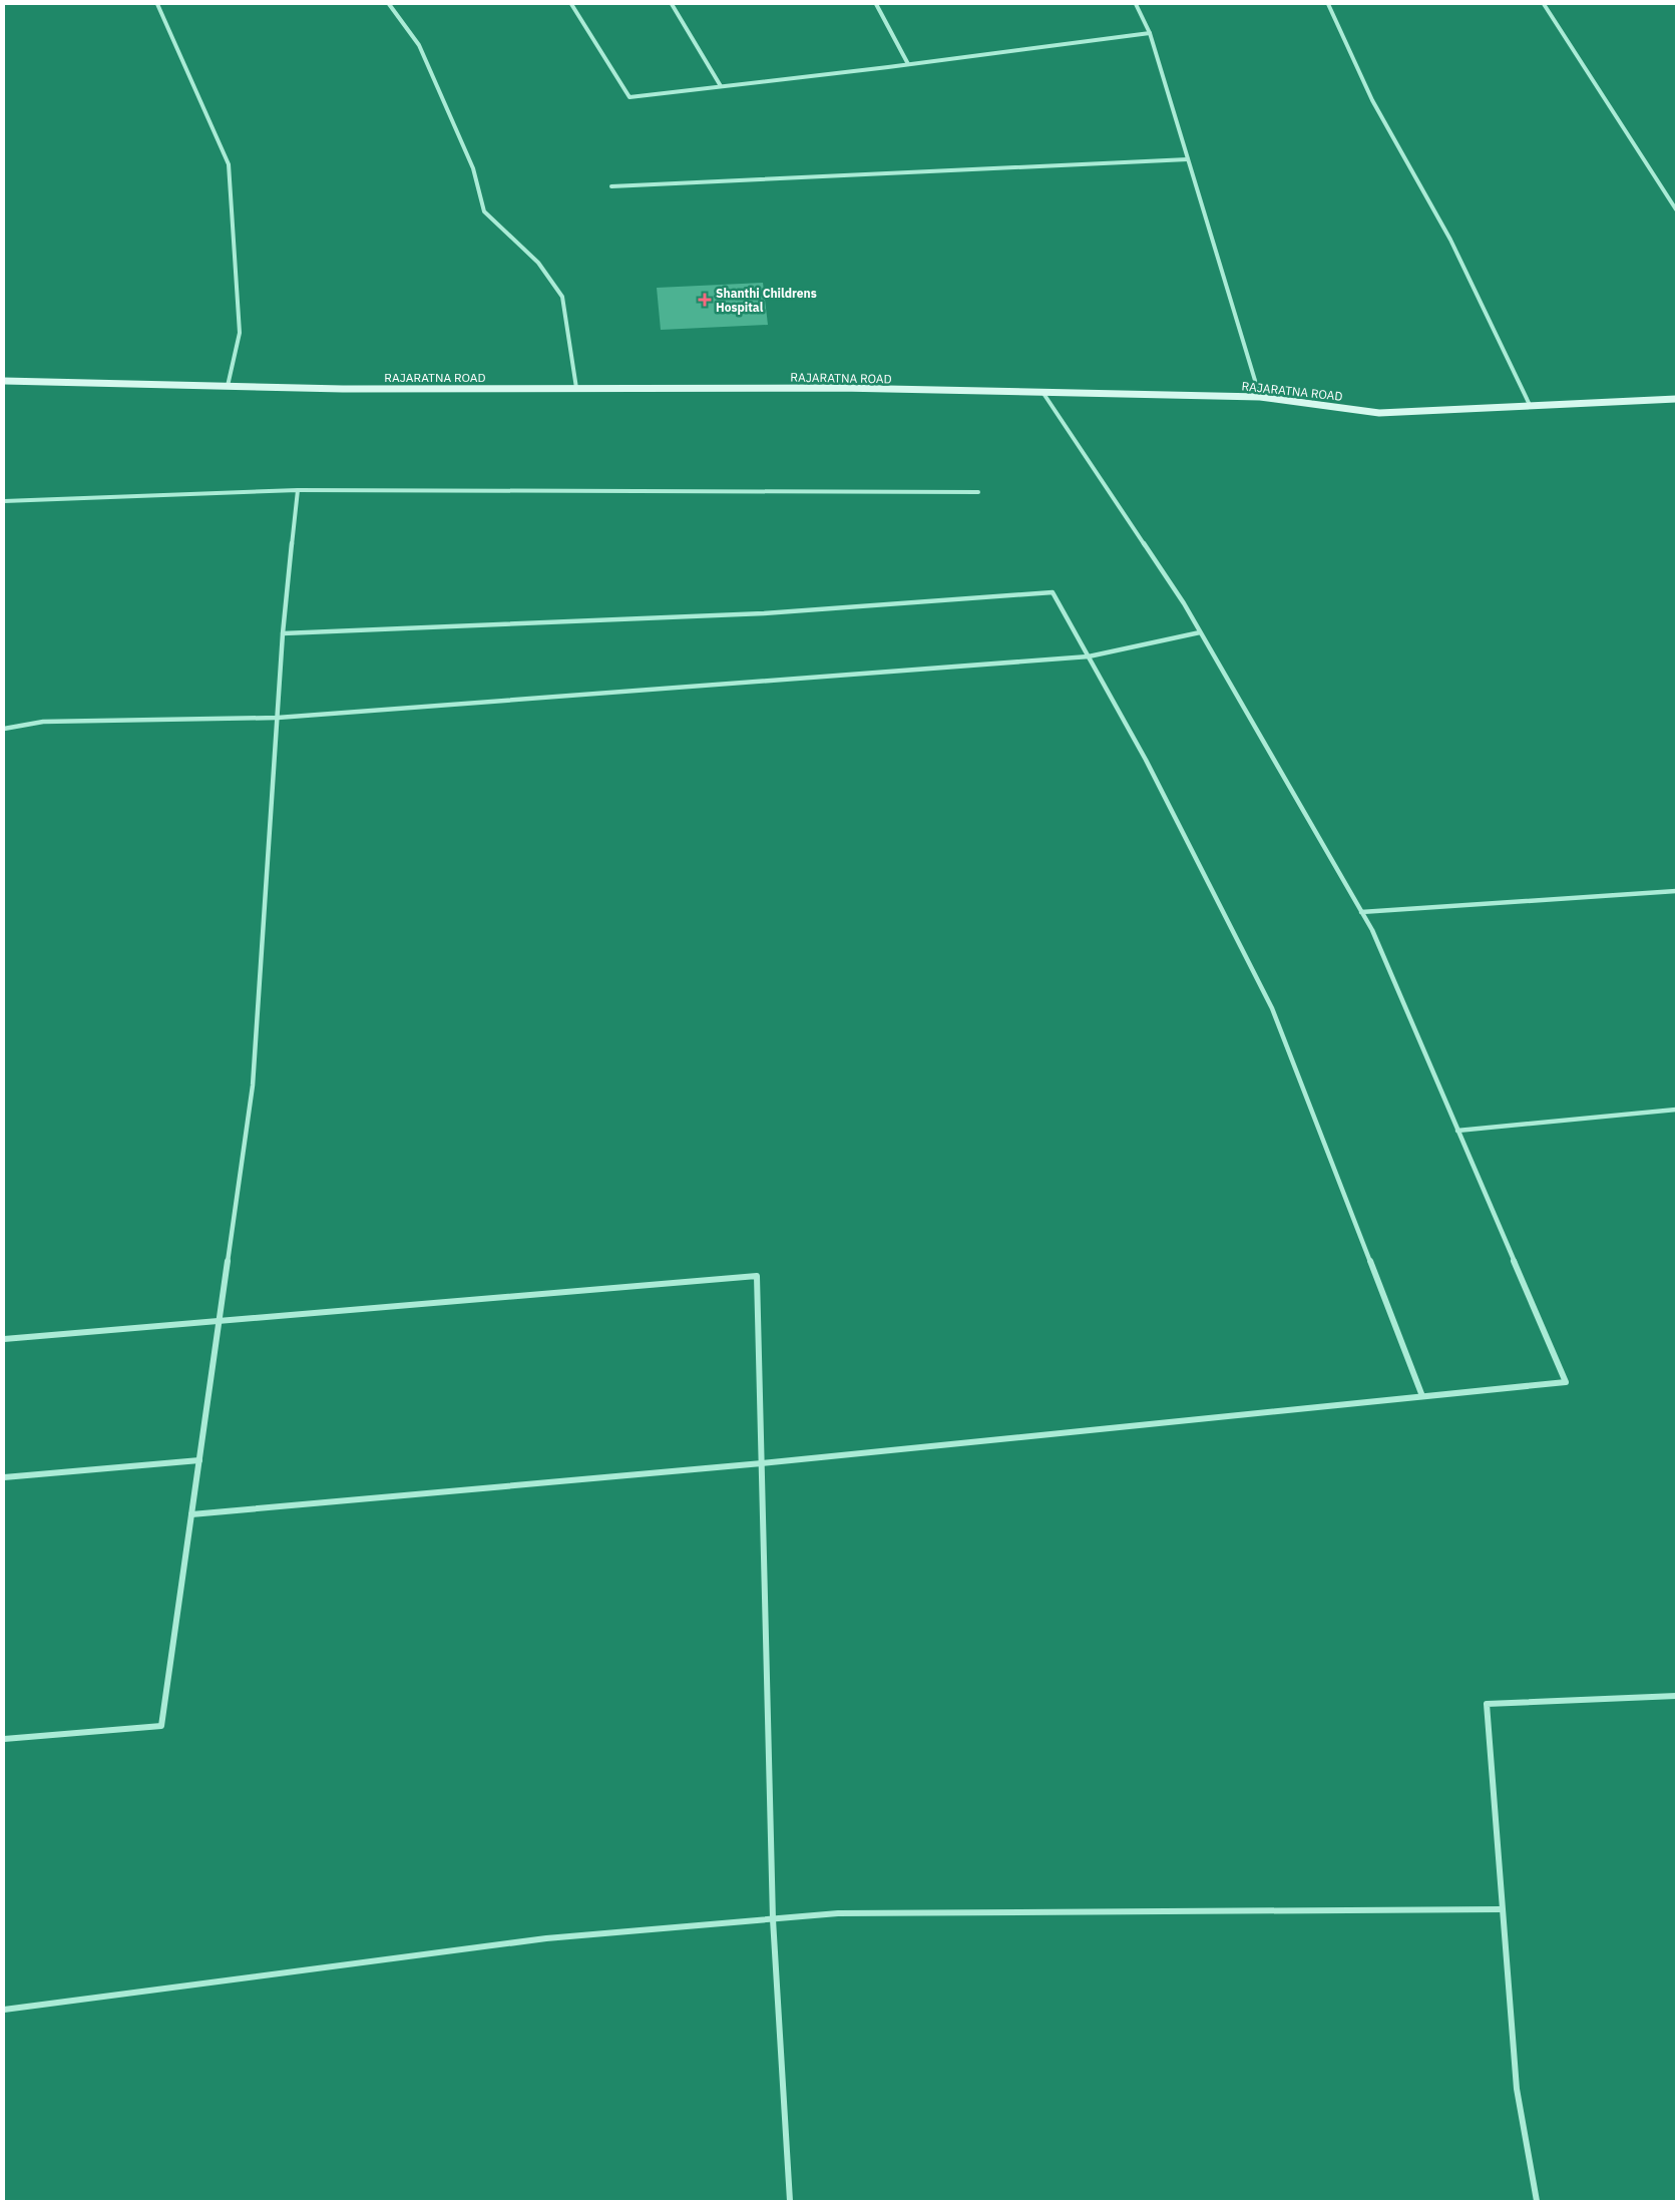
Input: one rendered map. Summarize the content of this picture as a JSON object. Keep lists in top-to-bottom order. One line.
{"streets":{"street":["RAJARATNA ROAD"]},"places":{"health":["Shanthi Childrens Hospital"]}}
